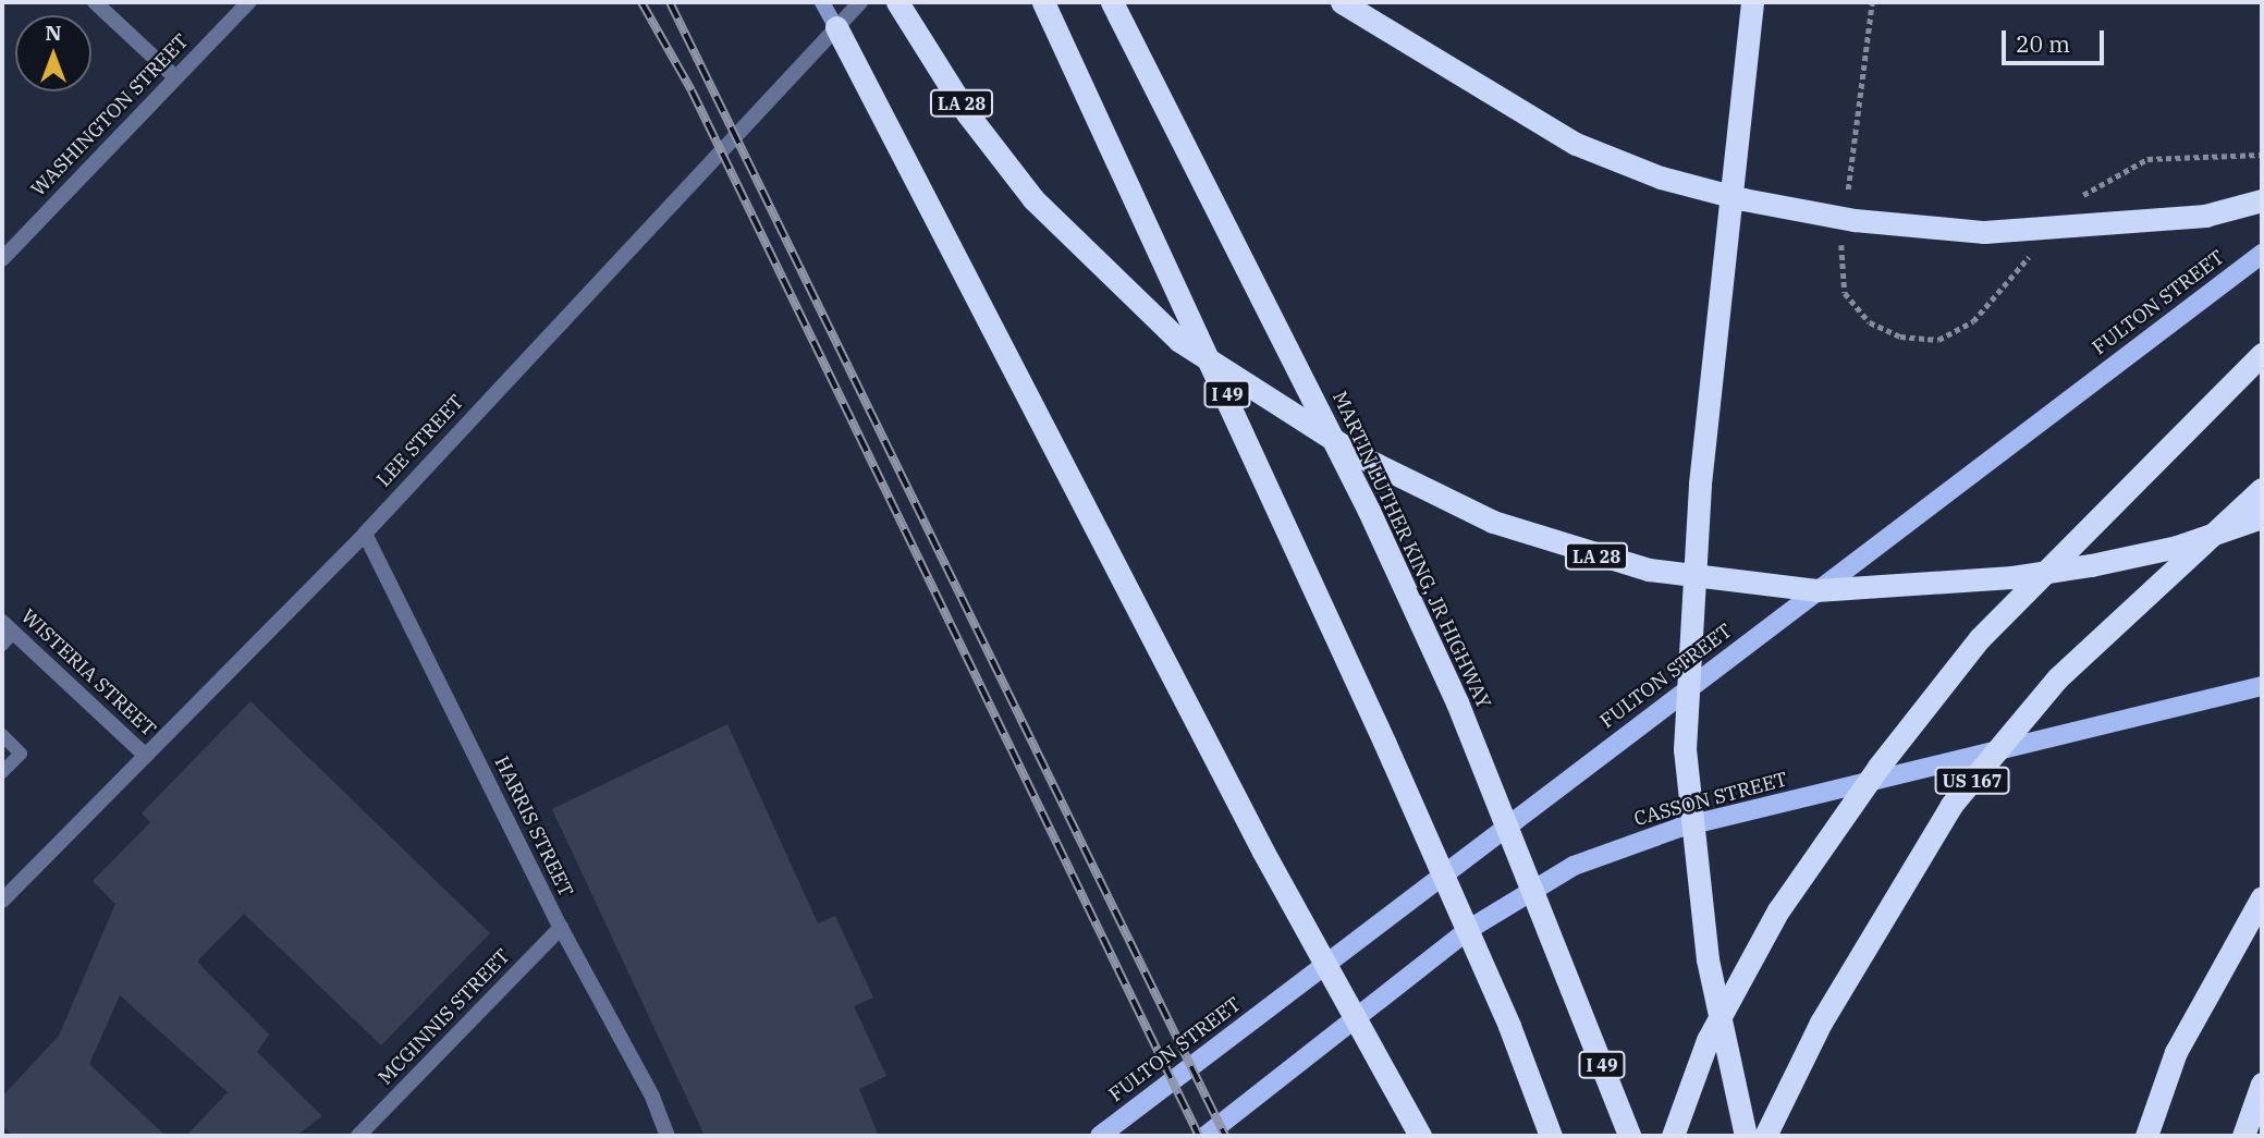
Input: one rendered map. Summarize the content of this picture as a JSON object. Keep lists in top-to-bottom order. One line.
{"streets":{"highway":["LA 28","I 49","MARTIN LUTHER KING, JR HIGHWAY","US 167"],"main road":["FULTON STREET","CASSON STREET"],"street":["WASHINGTON STREET","LEE STREET","WISTERIA STREET","HARRIS STREET","MCGINNIS STREET"]},"crossings":[["LEE STREET","WISTERIA STREET"],["LEE STREET","HARRIS STREET"],["HARRIS STREET","MCGINNIS STREET"]],"scale_bar":"20 m","north":"top"}
